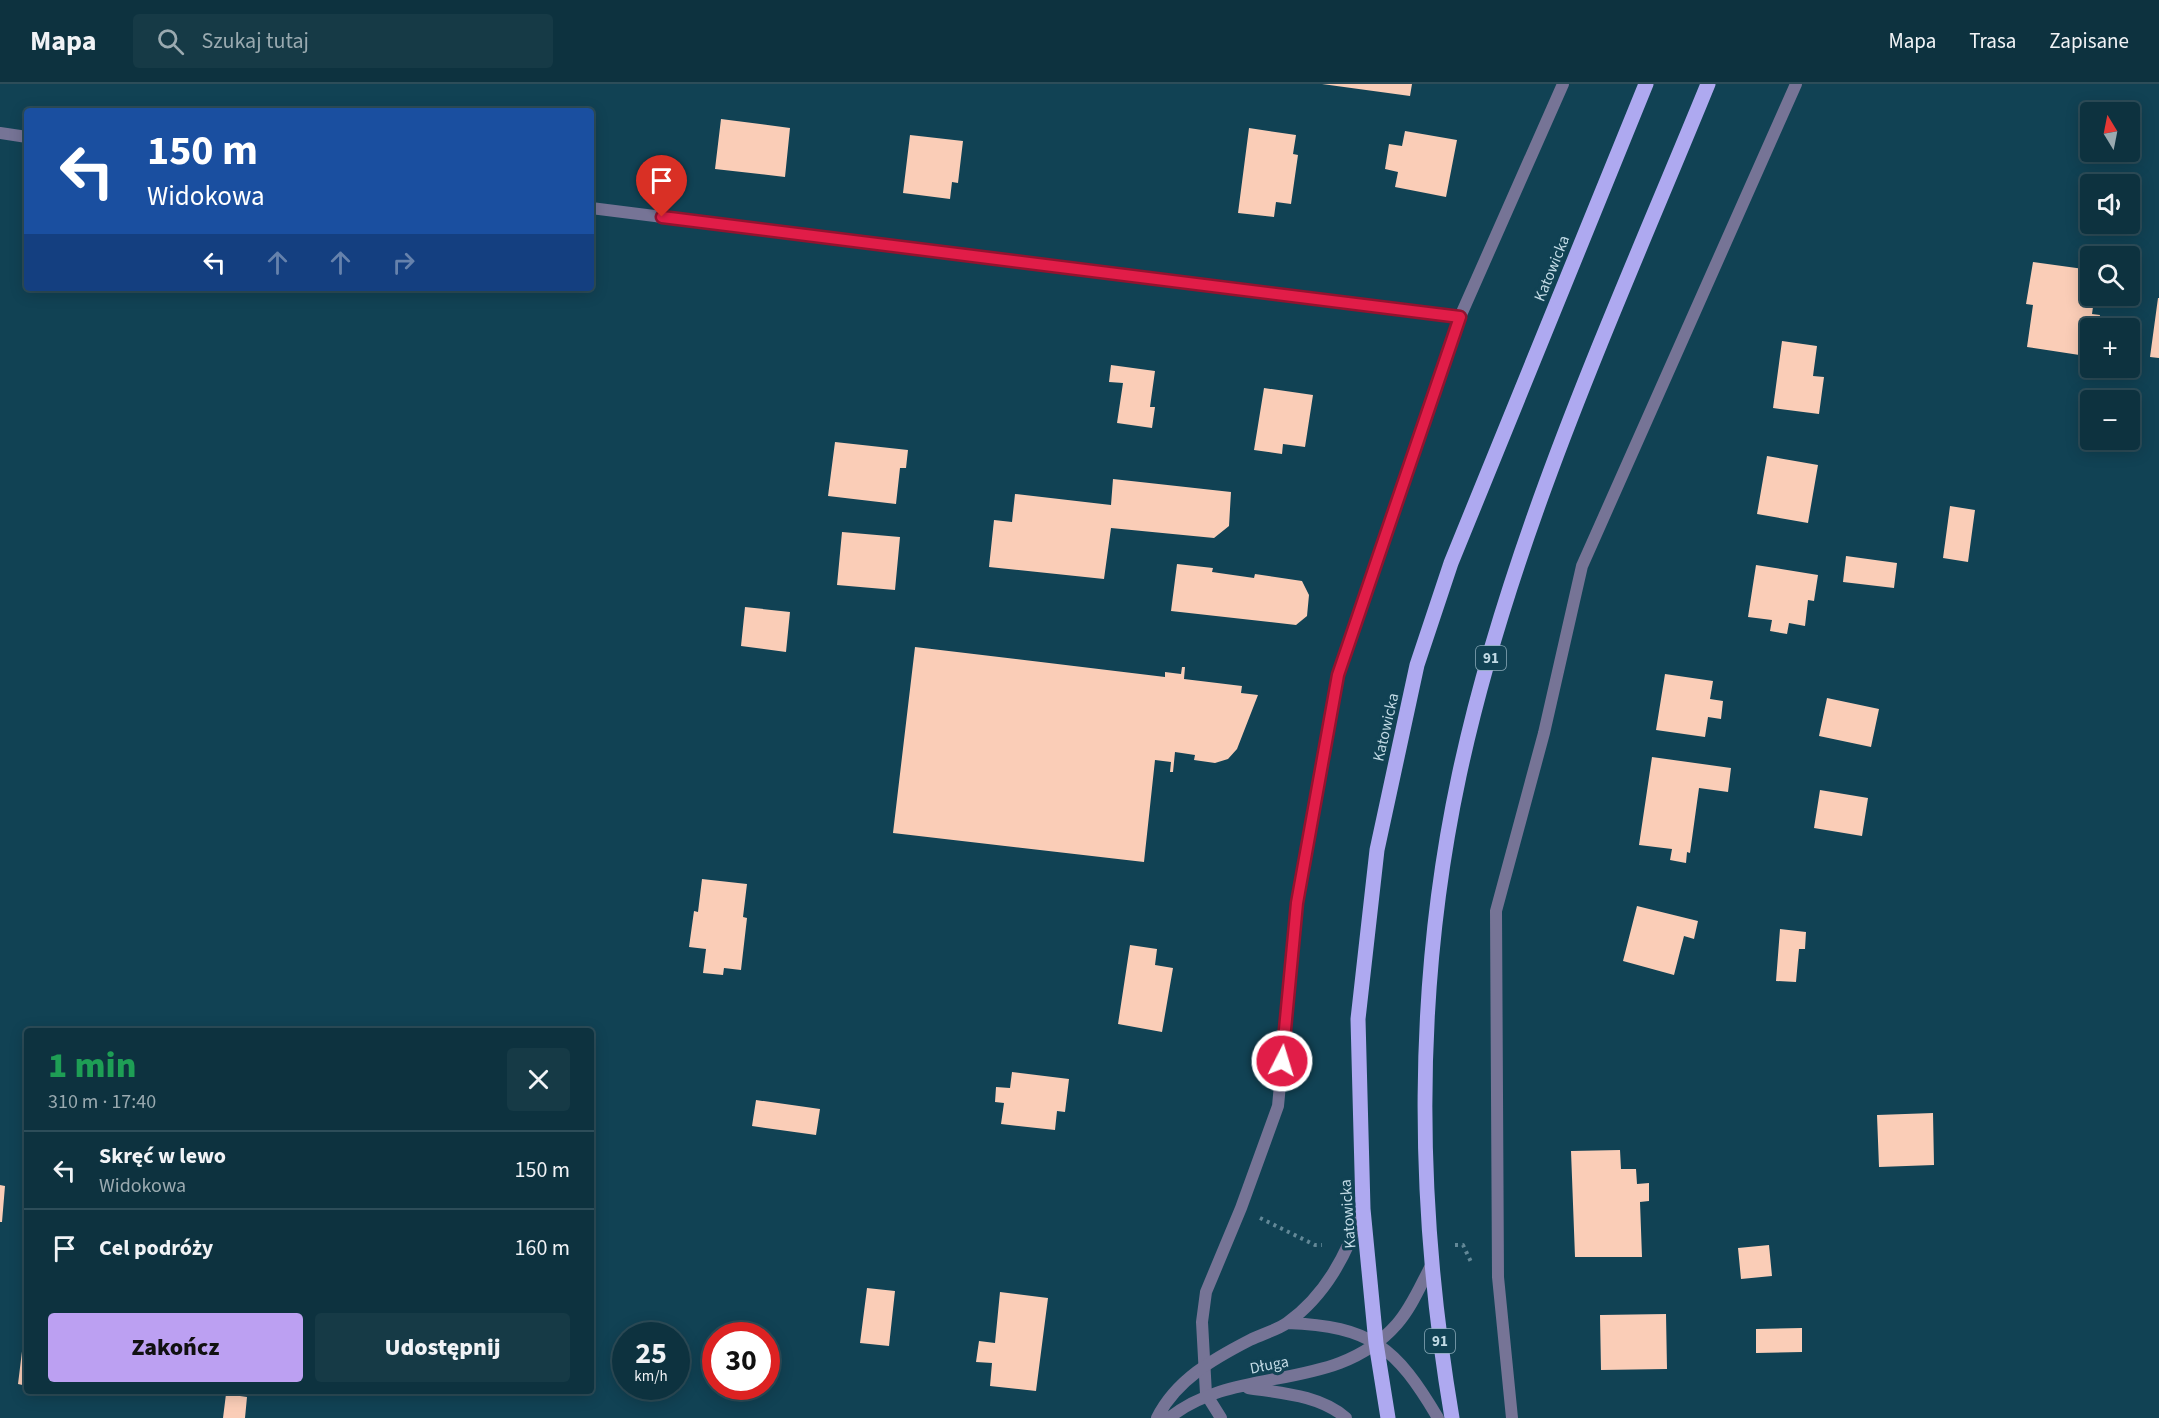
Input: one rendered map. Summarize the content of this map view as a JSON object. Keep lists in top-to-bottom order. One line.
{"streets":{"main road":["Katowicka","91"],"street":["Długa"]},"crossings":[["Katowicka","Długa"],["91","Długa"]],"north":"top","page":{"header":"Mapa","search":"Szukaj tutaj","nav":["Mapa","Trasa","Zapisane"],"map_buttons":["+","−"],"turn":["150 m","Widokowa"],"heading":["1 min","310 m · 17:40"],"list":[{"name":"Skręć w lewo","note":"Widokowa","value":"150 m"},{"name":"Cel podróży","value":"160 m"}],"buttons":["Zakończ","Udostępnij"],"speed":"25 km/h","limit":"30"}}
